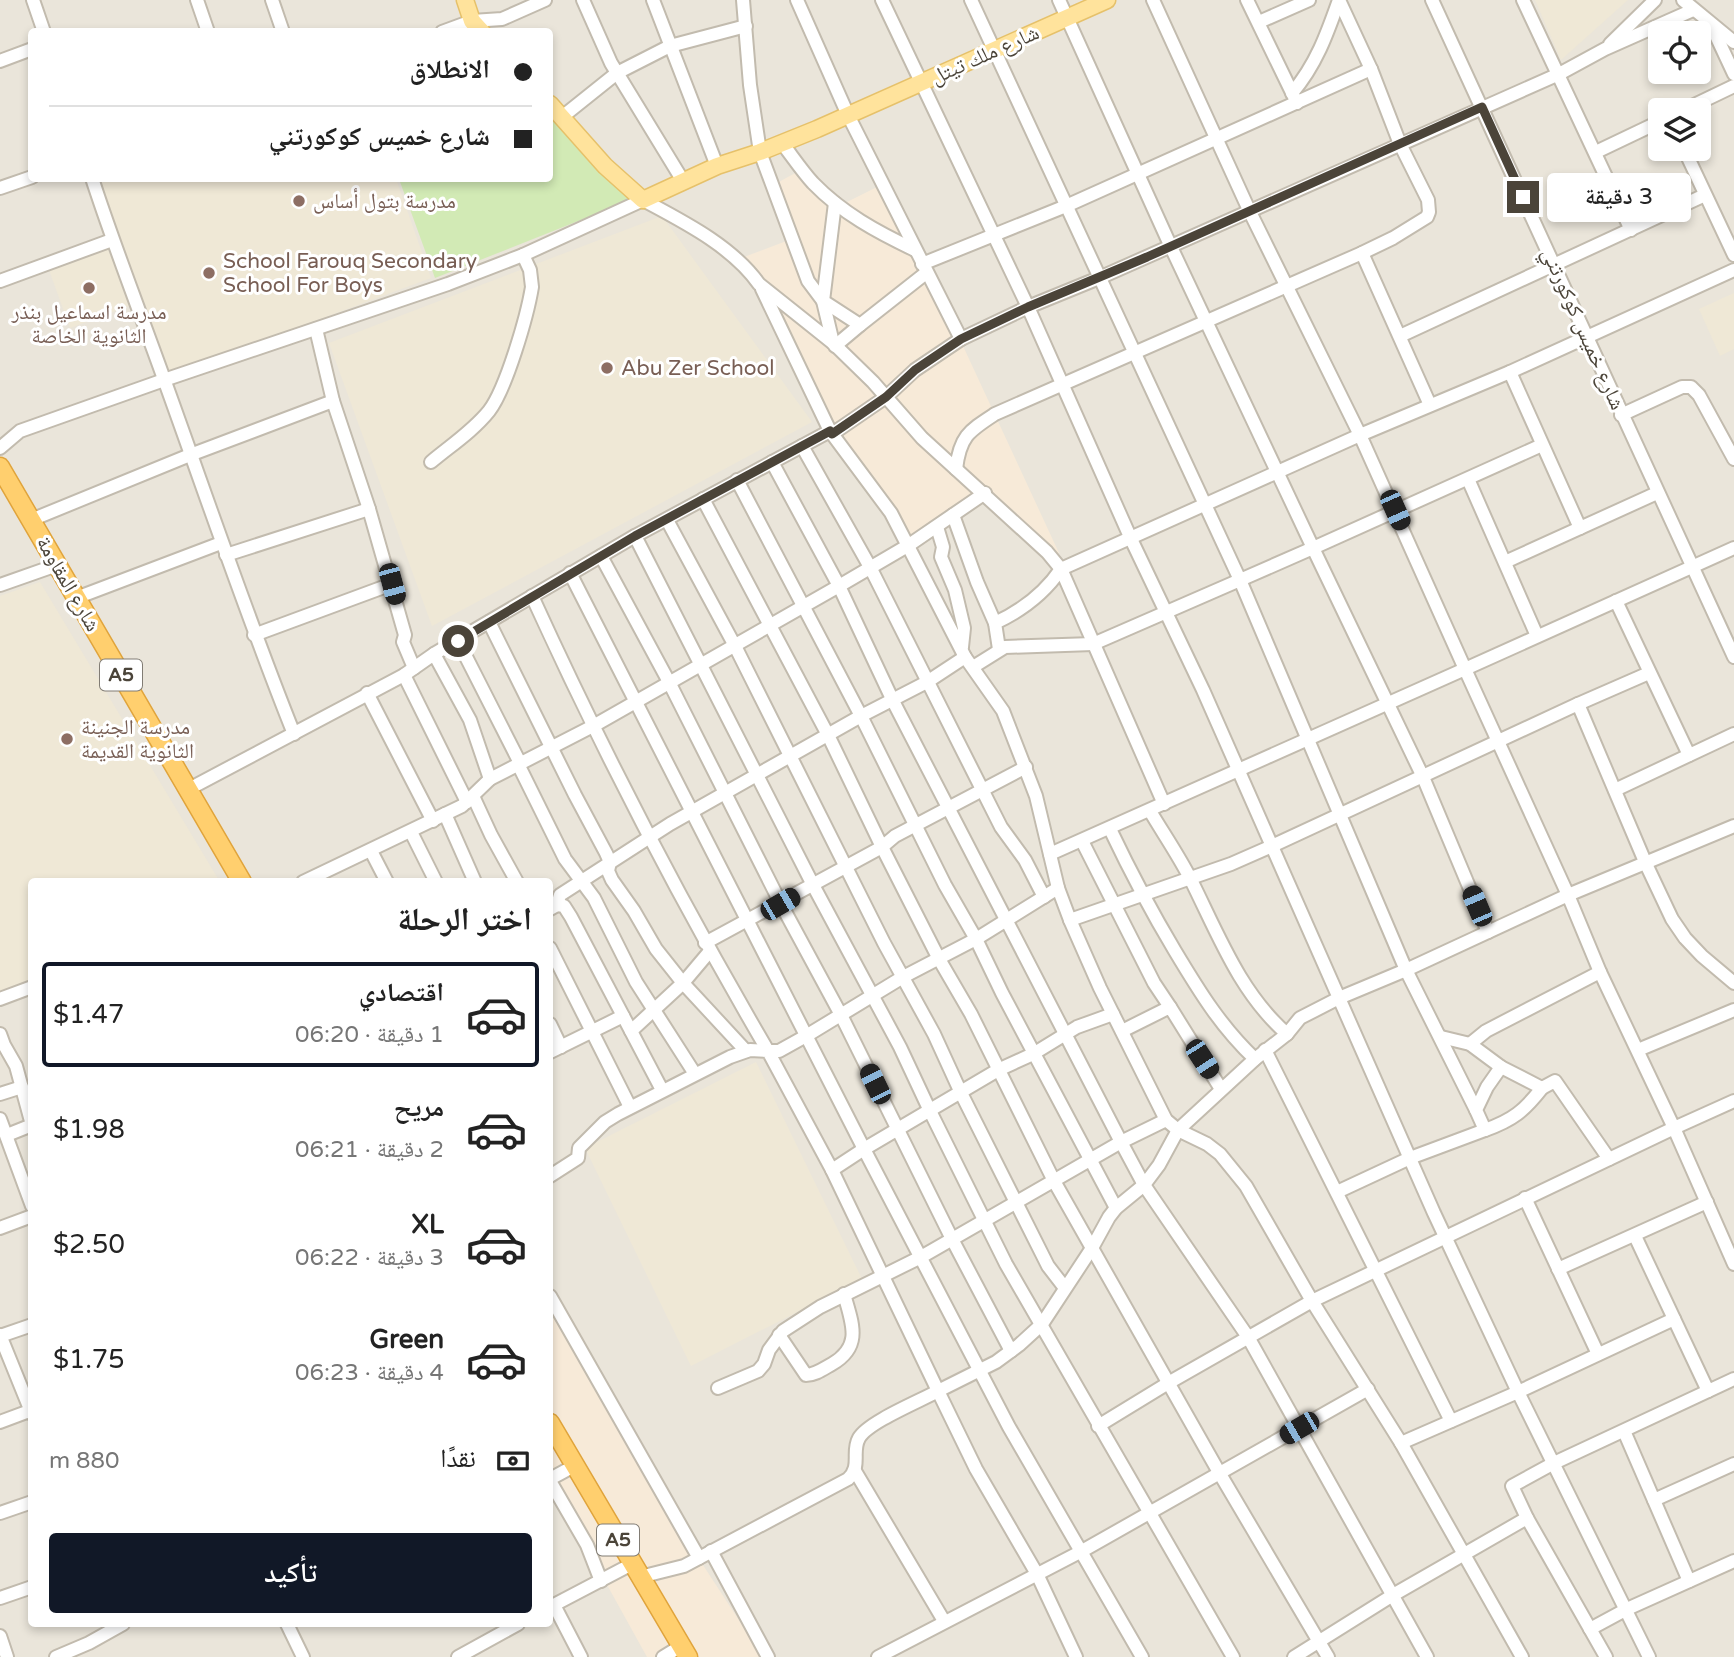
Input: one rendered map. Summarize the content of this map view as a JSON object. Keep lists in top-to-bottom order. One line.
{"streets":{"highway":["شارع المقاومة","A5"],"main road":["شارع ملك تيتل"],"street":["شارع خميس كوكورتني"]},"places":["مدرسة بتول أساس","School Farouq Secondary School For Boys","مدرسة اسماعيل بنذر الثانوية الخاصة","Abu Zer School","مدرسة الجنينة الثانوية القديمة"],"page":{"banner":["الانطلاق","شارع خميس كوكورتني"],"bubble":"3 دقيقة","heading":"اختر الرحلة","list":[{"name":"اقتصادي","note":"1 دقيقة · 06:20","value":"$1.47"},{"name":"مريح","note":"2 دقيقة · 06:21","value":"$1.98"},{"name":"XL","note":"3 دقيقة · 06:22","value":"$2.50"},{"name":"Green","note":"4 دقيقة · 06:23","value":"$1.75"}],"pay":["نقدًا","880 m"],"buttons":"تأكيد"}}
